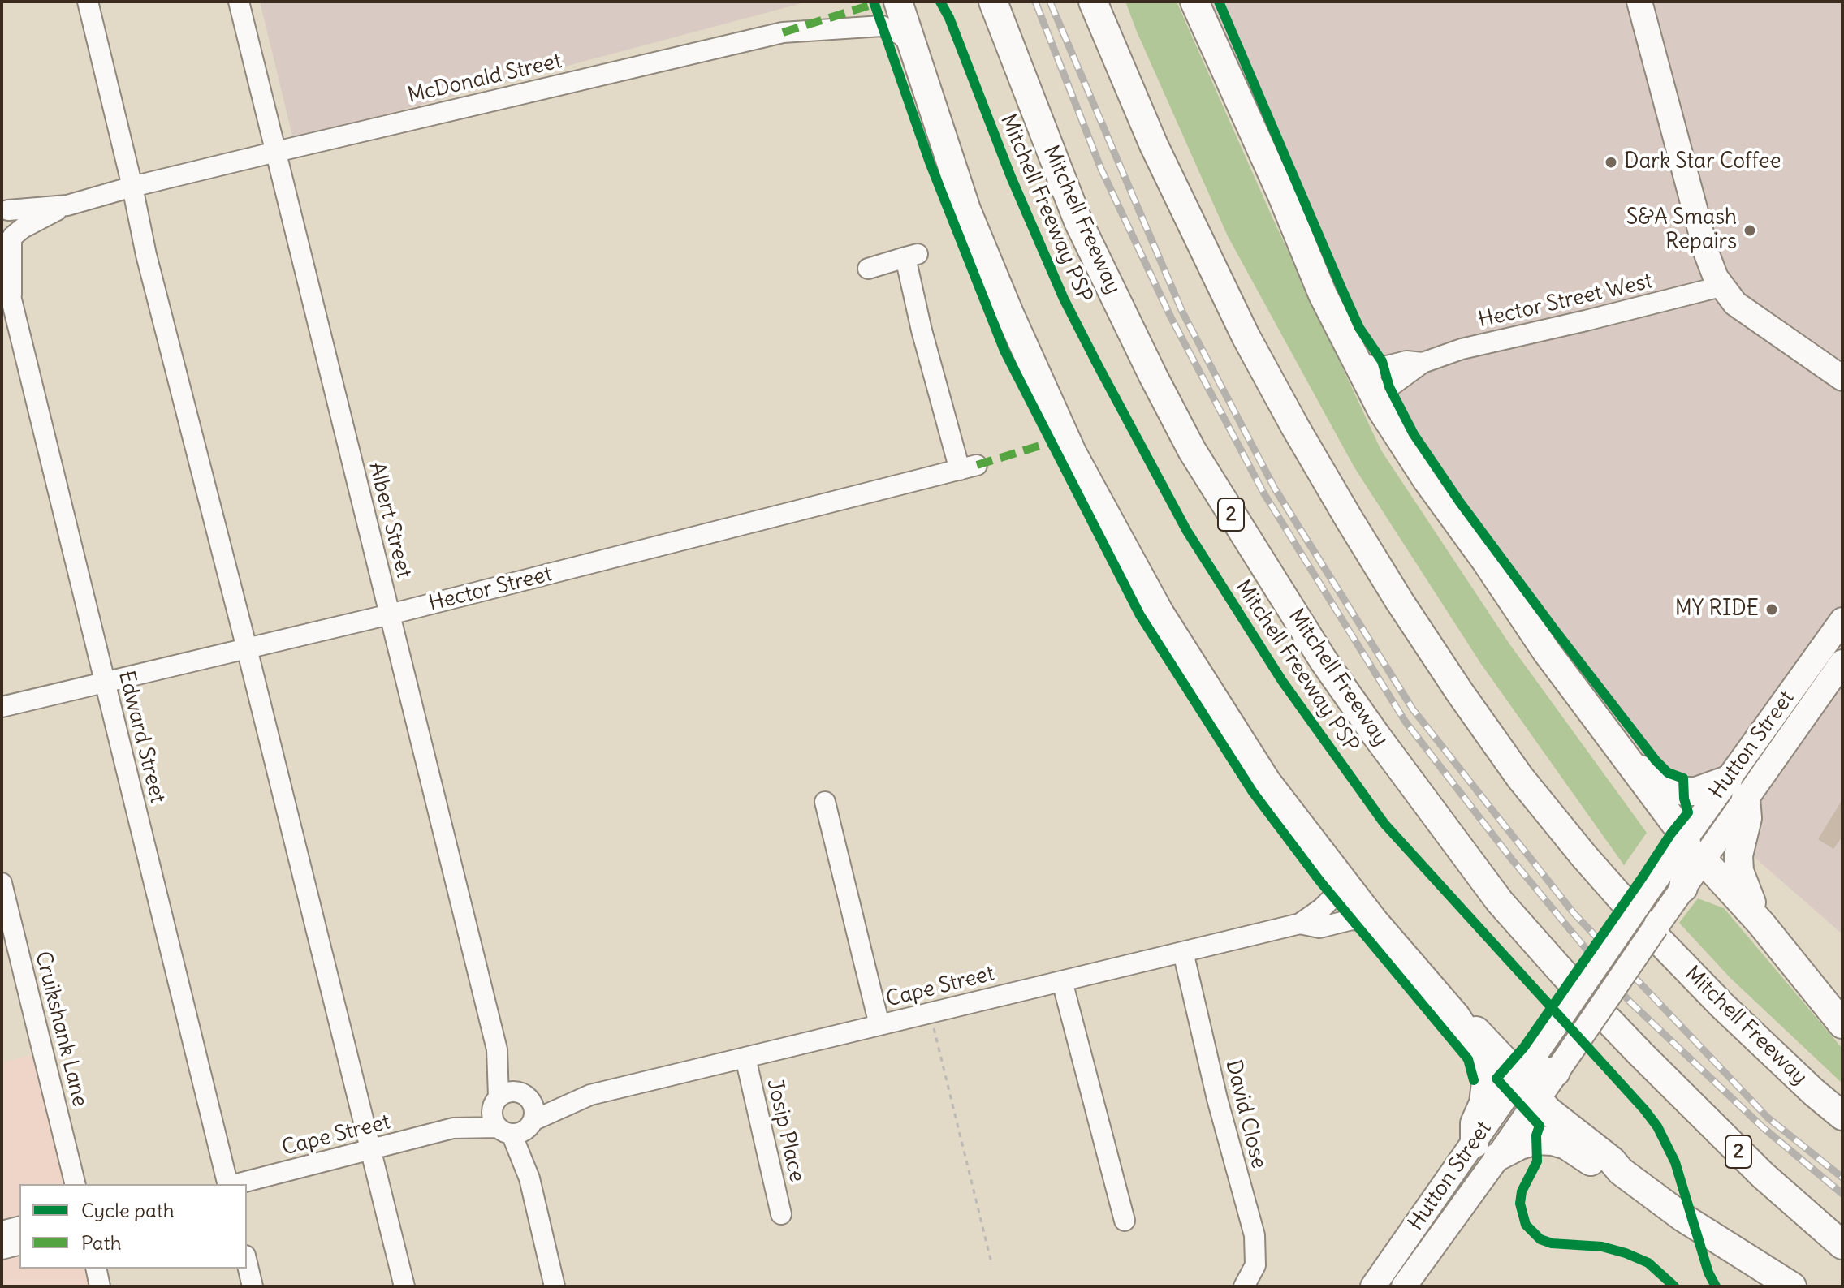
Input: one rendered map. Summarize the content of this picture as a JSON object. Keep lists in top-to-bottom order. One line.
{"streets":{"highway":["Mitchell Freeway","2"],"main road":["Hutton Street"],"street":["McDonald Street","Hector Street West","Albert Street","Hector Street","Edward Street","Cape Street","Cruikshank Lane","David Close","Josip Place"],"cycle path":["Mitchell Freeway PSP"]},"crossings":[["McDonald Street","Albert Street"],["McDonald Street","Edward Street"],["Albert Street","Hector Street"],["Albert Street","Cape Street"],["Hector Street","Edward Street"],["Cape Street","David Close"],["Cape Street","Josip Place"]],"places":["Dark Star Coffee","S&A Smash Repairs","MY RIDE"],"legend":["Cycle path","Path"]}
